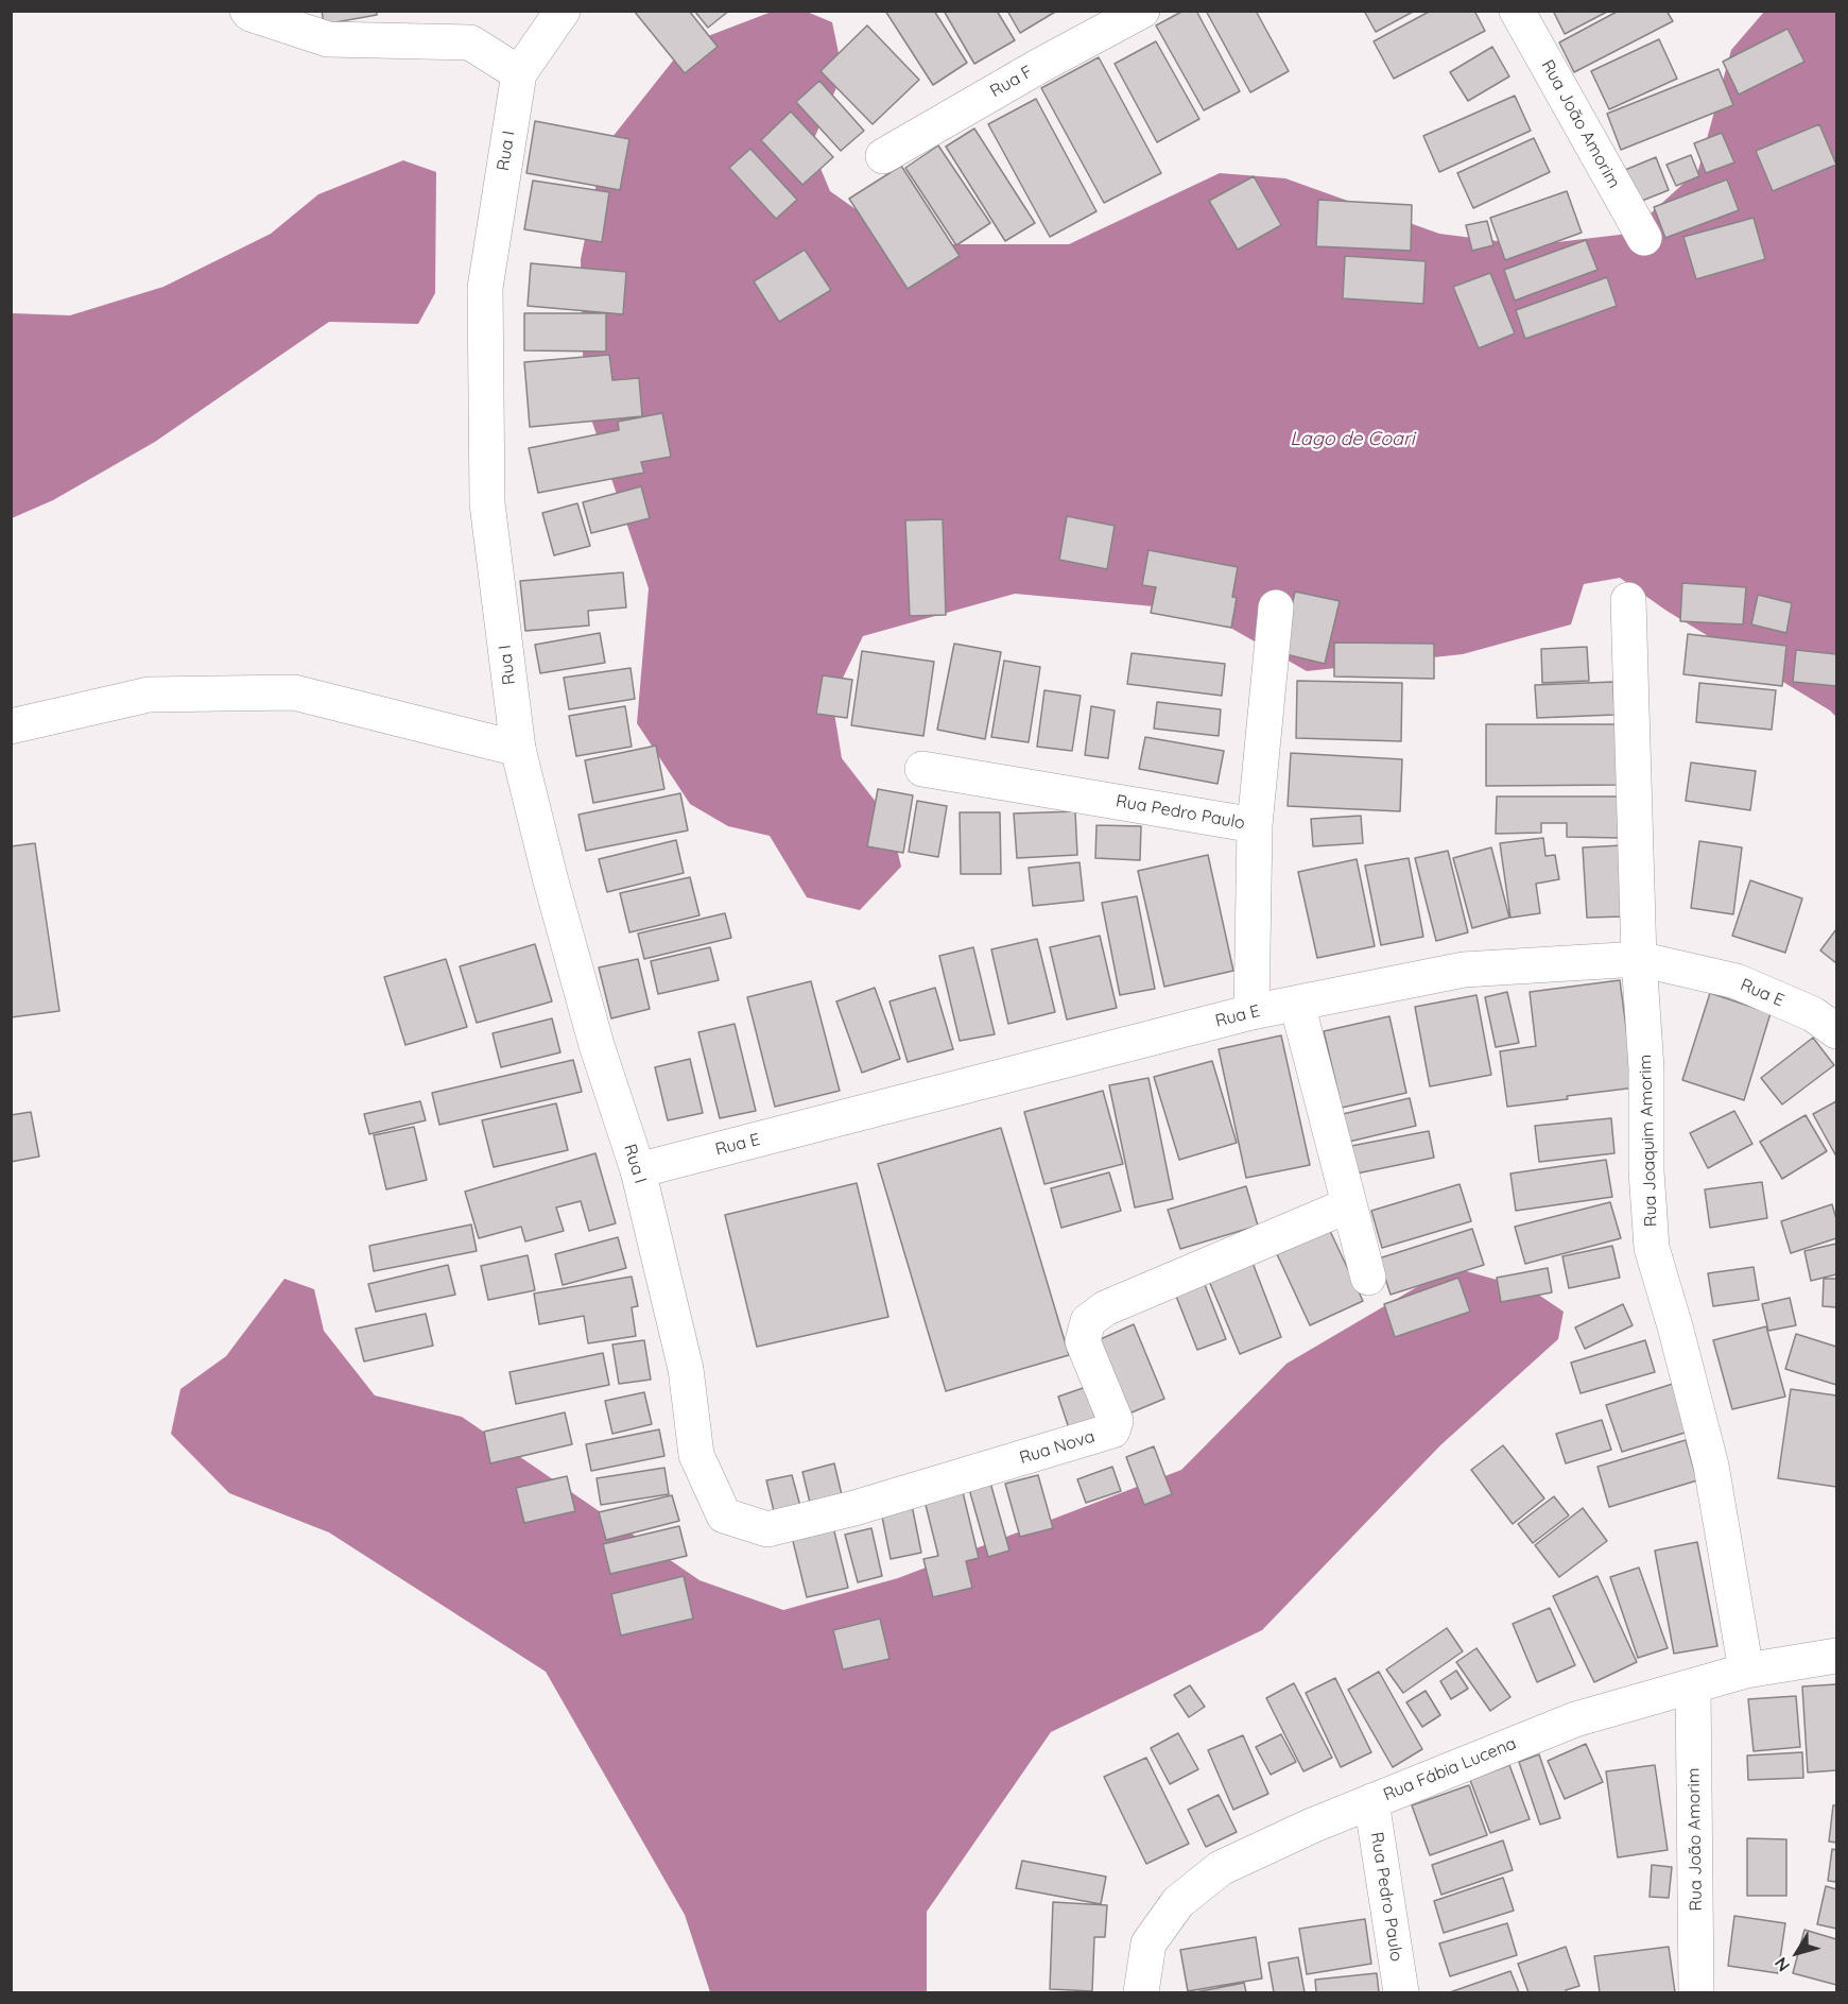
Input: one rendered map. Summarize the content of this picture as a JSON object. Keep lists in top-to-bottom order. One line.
{"streets":{"street":["Rua F","Rua João Amorim","Rua I","Rua Pedro Paulo","Rua E","Rua Joaquim Amorim","Rua Nova","Rua Fábia Lucena"]},"crossings":[["Rua João Amorim","Rua Fábia Lucena"],["Rua I","Rua E"],["Rua I","Rua Nova"],["Rua Pedro Paulo","Rua E"],["Rua Pedro Paulo","Rua Fábia Lucena"],["Rua E","Rua Joaquim Amorim"],["Rua Joaquim Amorim","Rua Fábia Lucena"]],"water":["Lago de Coari"],"north":"bottom left"}
